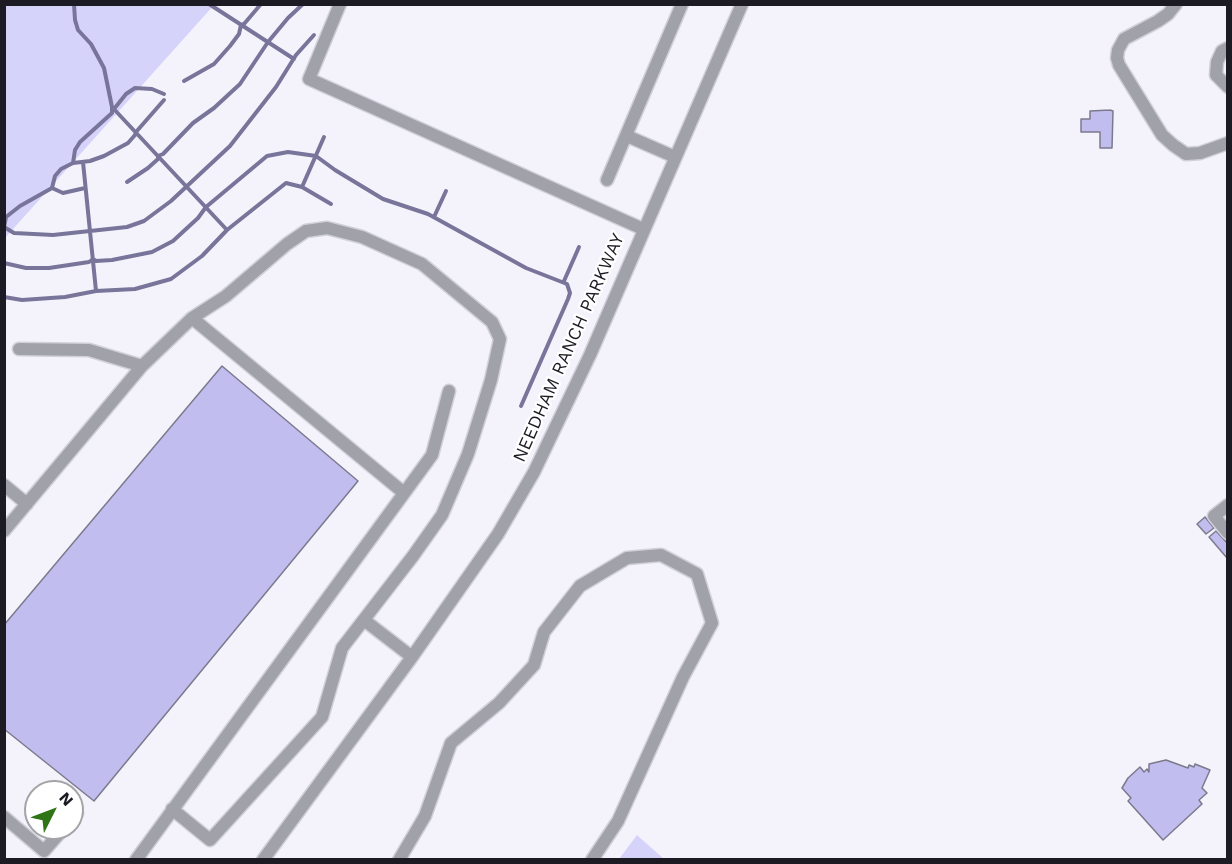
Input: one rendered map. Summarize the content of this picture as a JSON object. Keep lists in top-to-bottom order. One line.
{"streets":{"street":["NEEDHAM RANCH PARKWAY"]},"north":"top right"}
